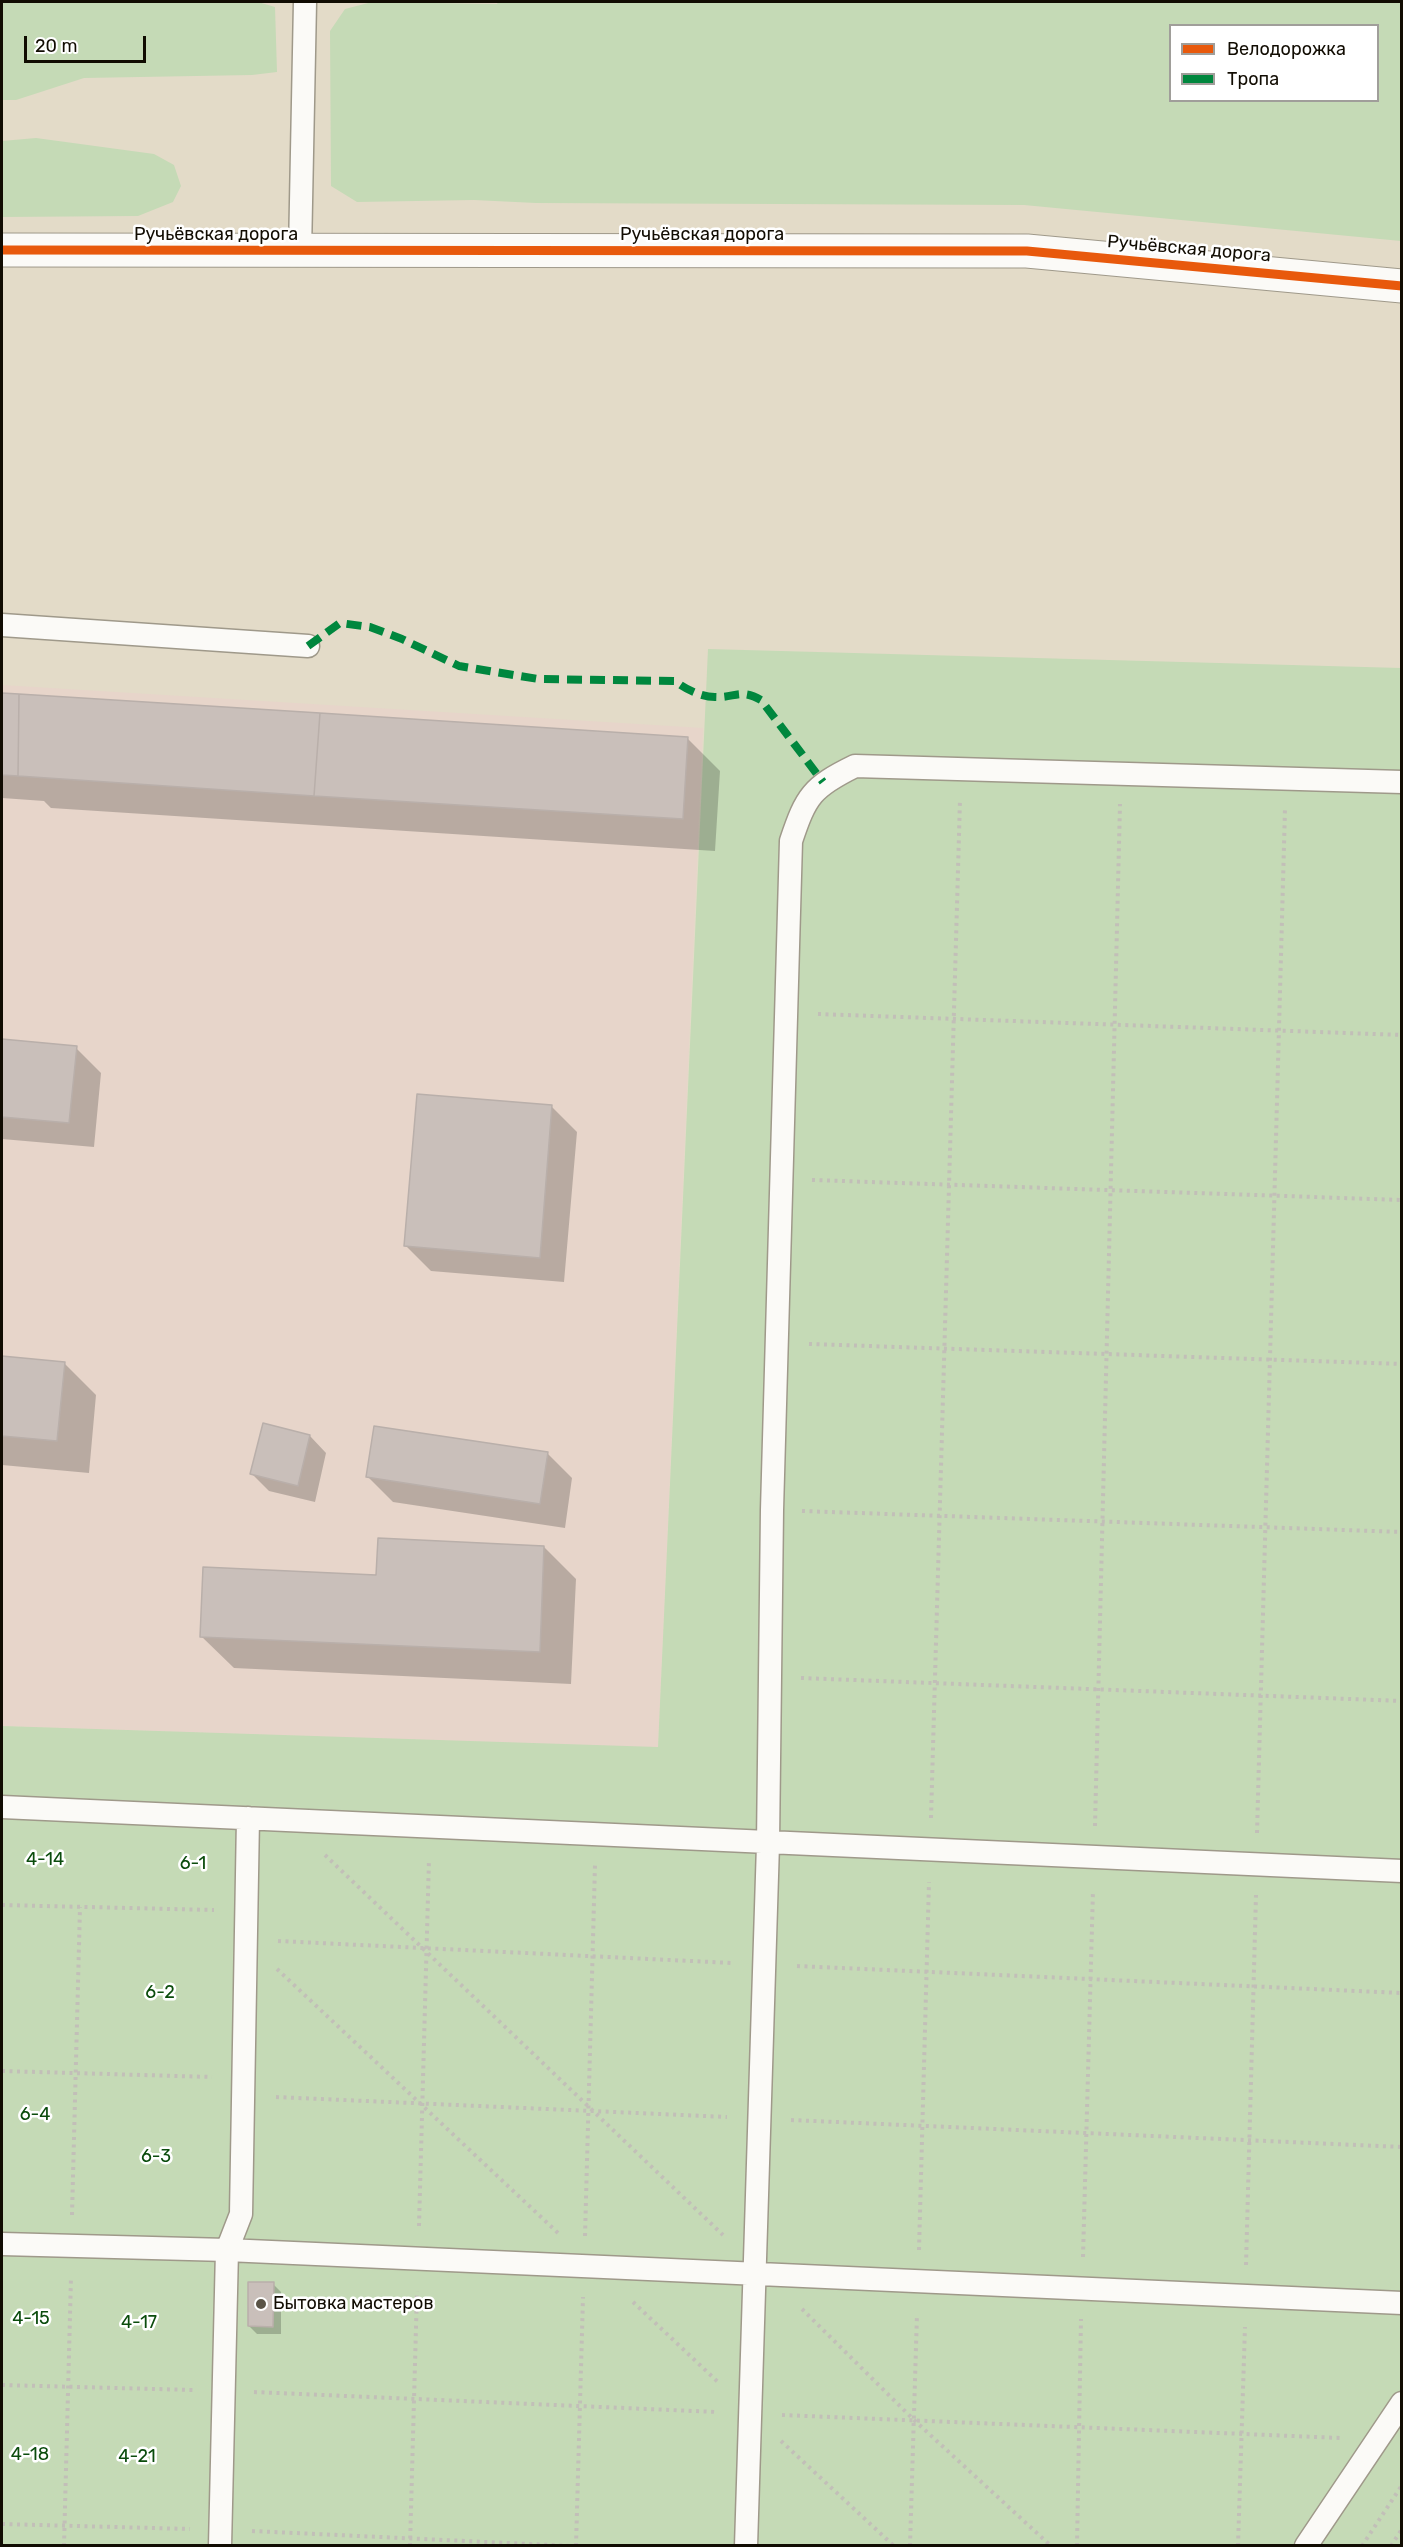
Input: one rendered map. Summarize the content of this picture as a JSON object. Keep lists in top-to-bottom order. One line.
{"streets":{"street":["Ручьёвская дорога"]},"parks":["4-14","6-1","6-2","6-4","6-3","4-15","4-17","4-18","4-21"],"places":["Бытовка мастеров"],"legend":["Велодорожка","Тропа"],"scale_bar":"20 m"}
